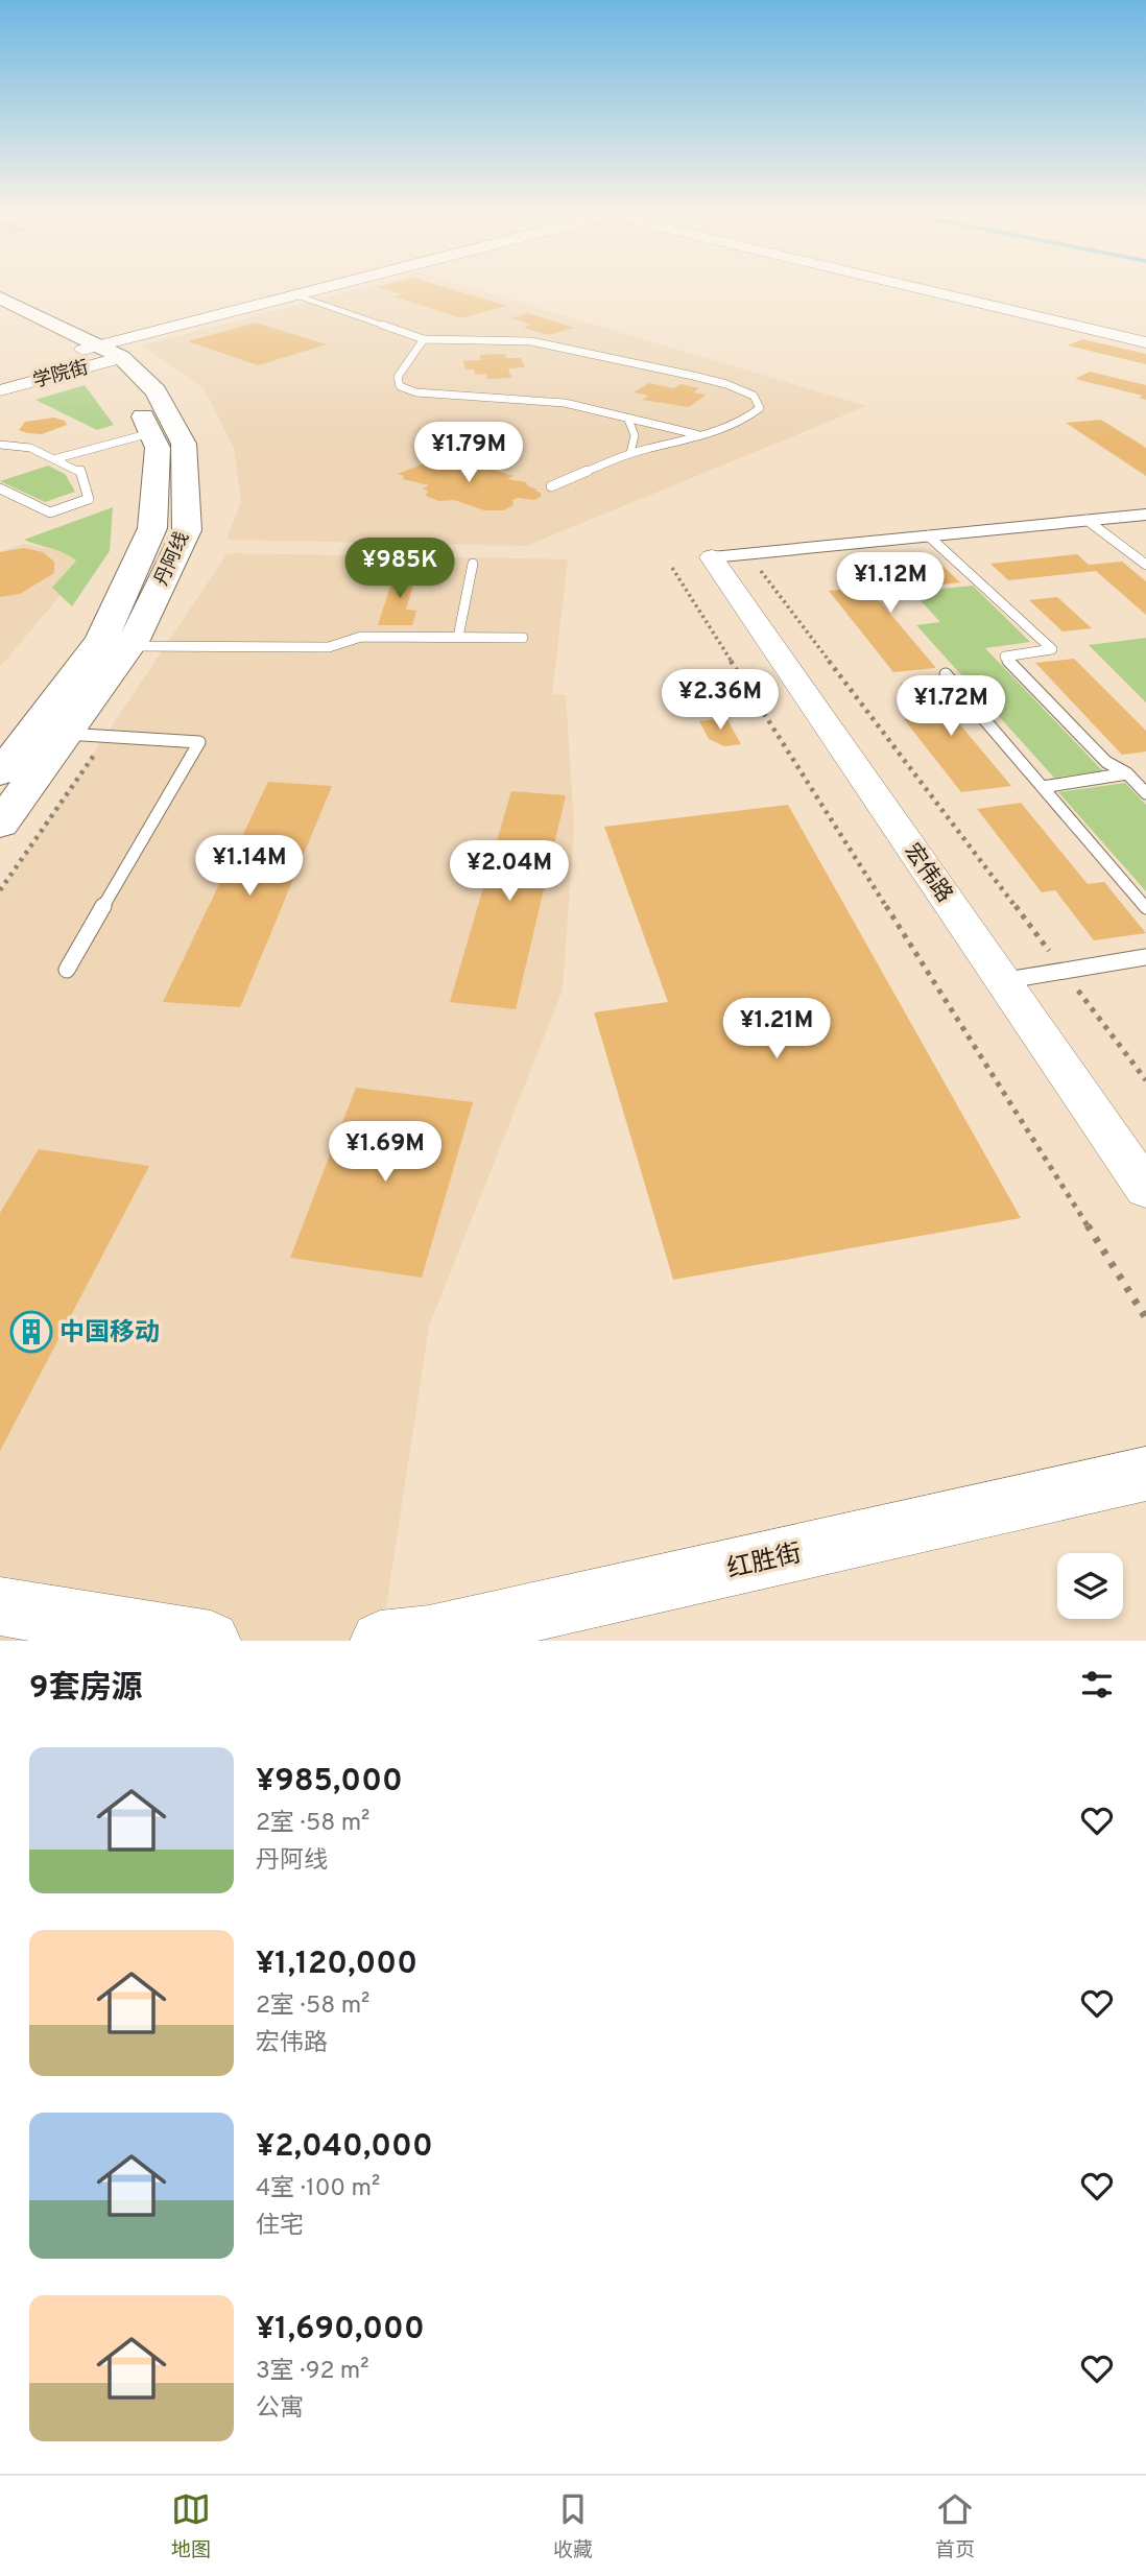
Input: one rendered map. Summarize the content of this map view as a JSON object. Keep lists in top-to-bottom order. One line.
{"streets":{"highway":["丹阿线"],"street":["学院街","宏伟路","红胜街"]},"crossings":[["学院街","丹阿线"]],"places":{"building":["中国移动"]},"page":{"price":["¥1.79M","¥985K","¥1.12M","¥2.36M","¥1.72M","¥1.14M","¥2.04M","¥1.21M","¥1.69M"],"heading":"9套房源","list":[{"name":"¥985,000","note":"2室 · 58 m² · 丹阿线"},{"name":"¥1,120,000","note":"2室 · 58 m² · 宏伟路"},{"name":"¥2,040,000","note":"4室 · 100 m² · 住宅"},{"name":"¥1,690,000","note":"3室 · 92 m² · 公寓"}],"tabs":["地图","收藏","首页"]}}
